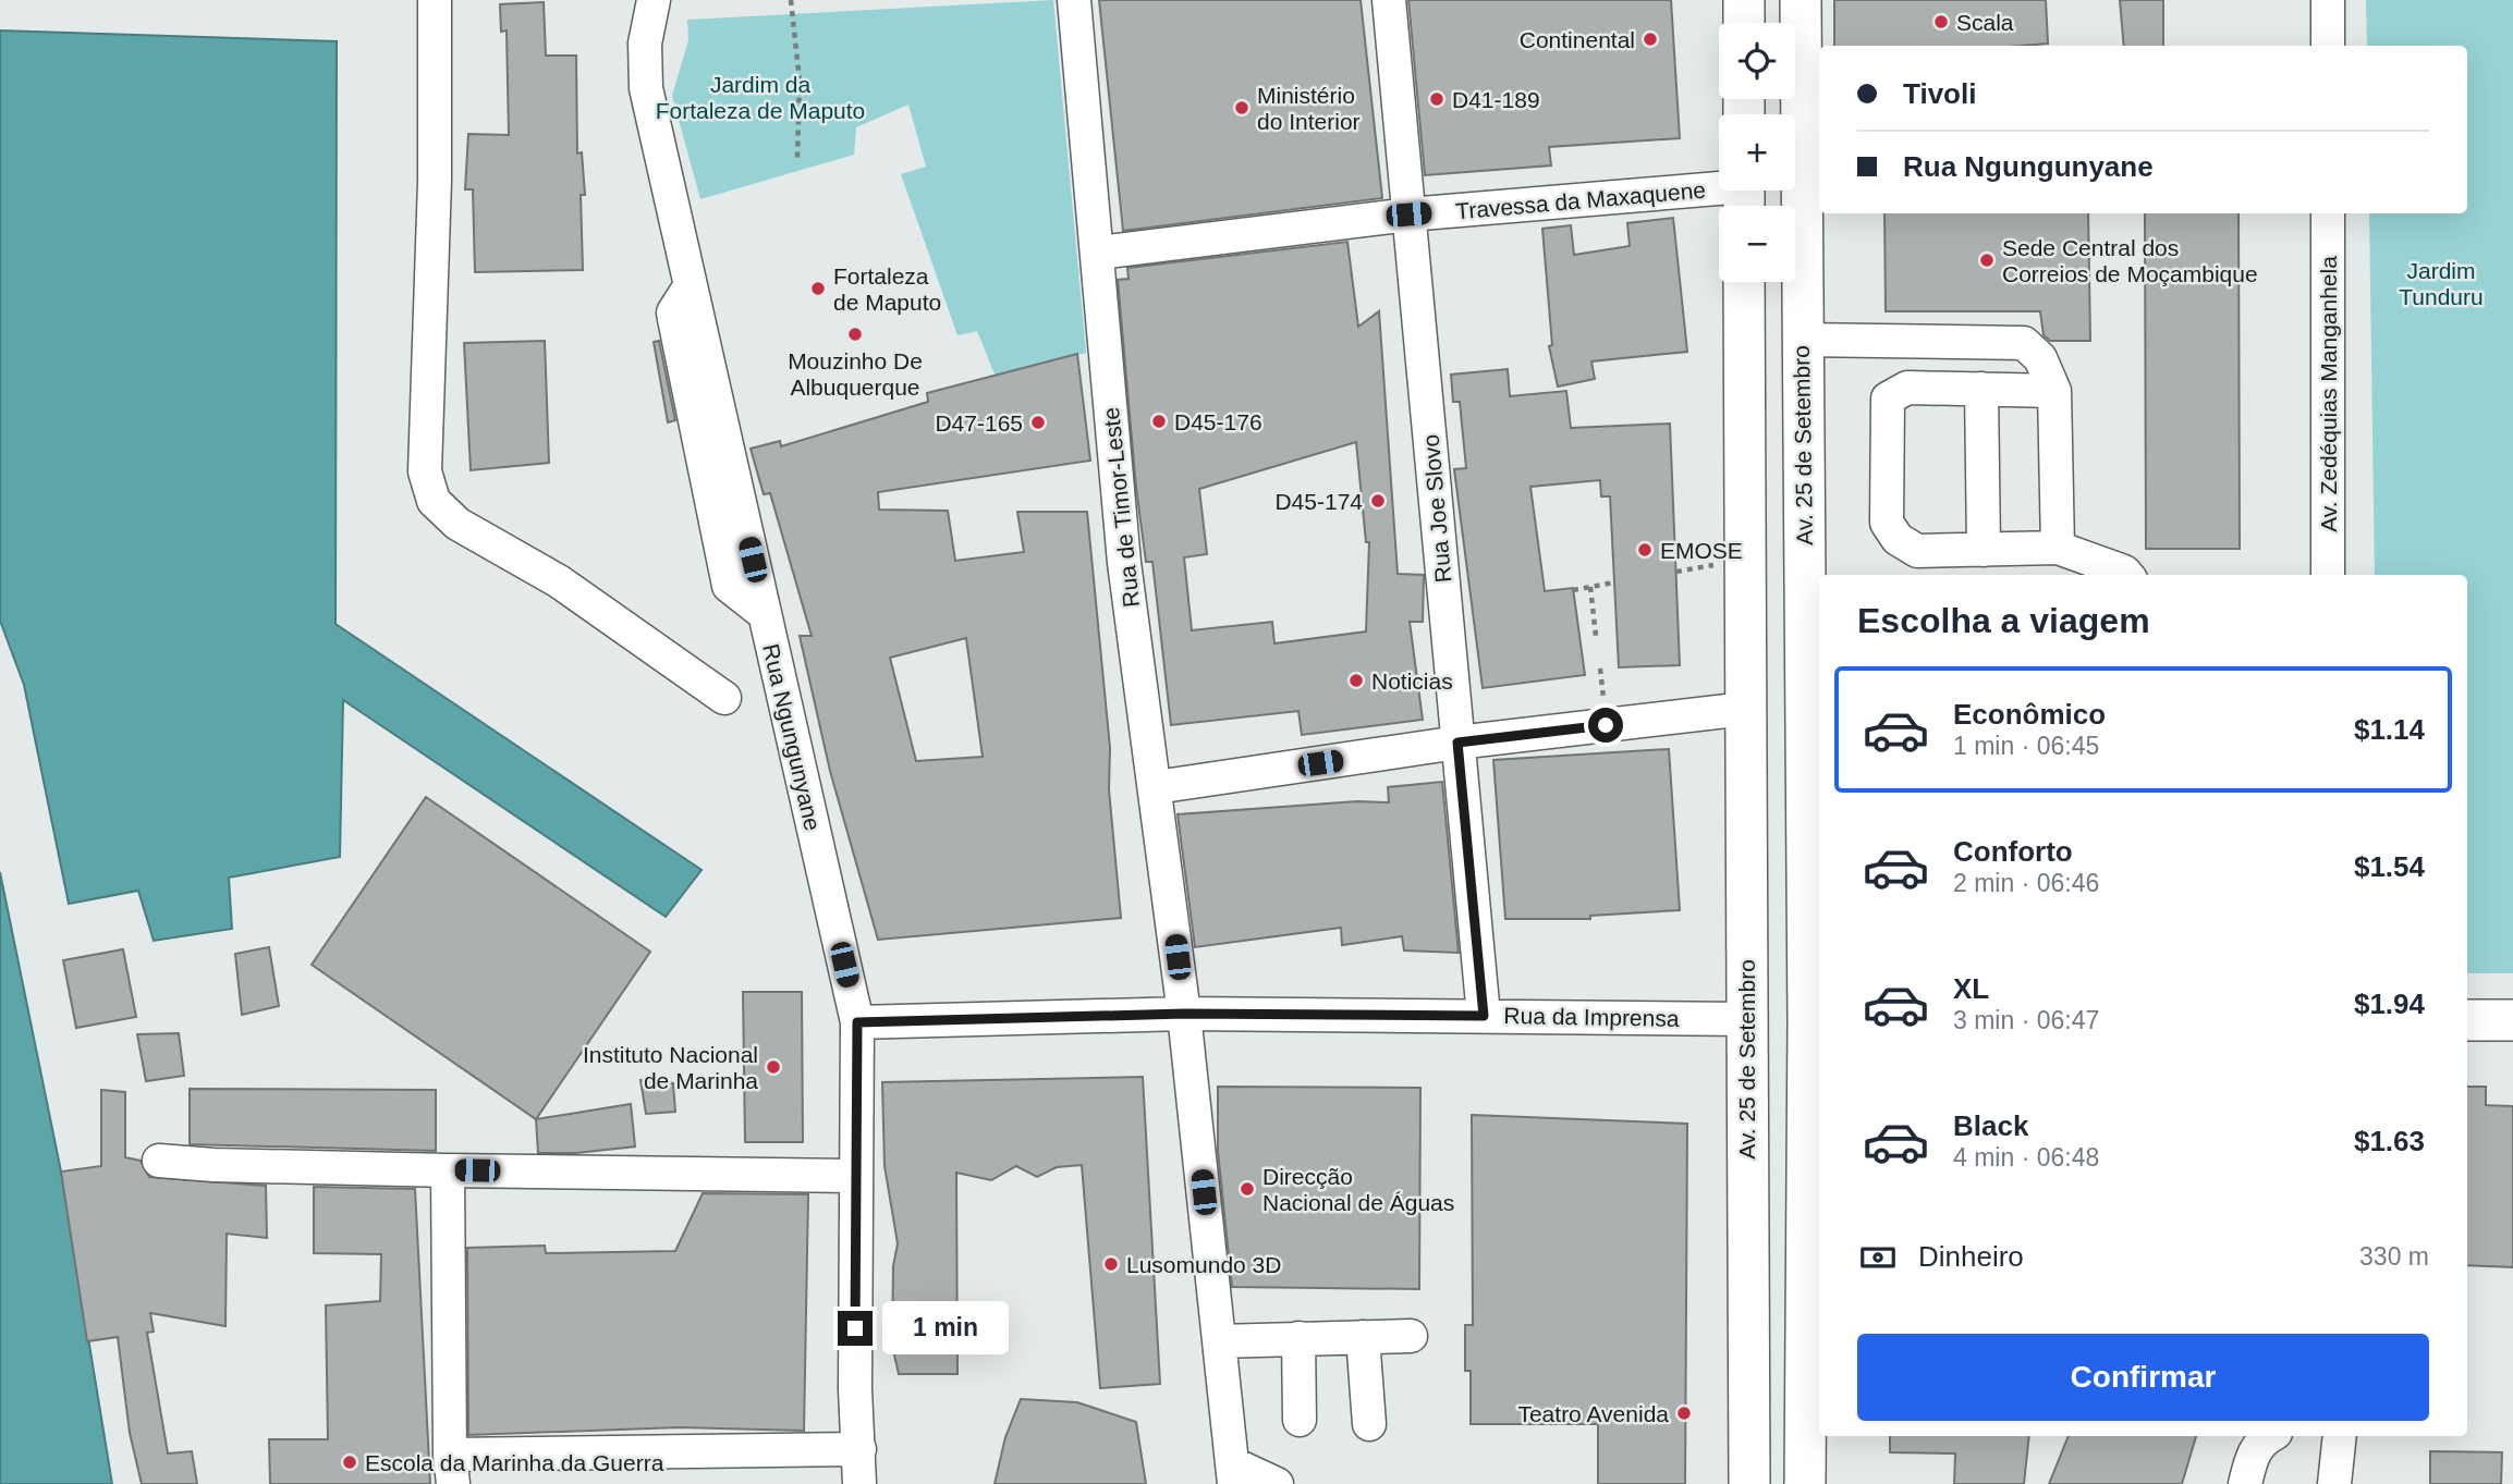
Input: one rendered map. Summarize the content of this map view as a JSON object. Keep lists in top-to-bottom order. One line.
{"streets":{"main road":["Av. 25 de Setembro","Rua da Imprensa"],"street":["Travessa da Maxaquene","Av. Zedéquias Manganhela","Rua de Timor-Leste","Rua Joe Slovo","Rua Ngungunyane"]},"crossings":[["Travessa da Maxaquene","Rua de Timor-Leste"],["Travessa da Maxaquene","Rua Joe Slovo"],["Av. 25 de Setembro","Rua da Imprensa"],["Rua de Timor-Leste","Rua da Imprensa"],["Rua Joe Slovo","Rua da Imprensa"],["Rua Ngungunyane","Rua da Imprensa"]],"parks":["Jardim da Fortaleza de Maputo","Jardim Tunduru"],"places":["Scala","Continental","D41-189","Ministério do Interior","Sede Central dos Correios de Moçambique","Fortaleza de Maputo","Mouzinho De Albuquerque","D45-176","D47-165","D45-174","EMOSE","Noticias","Instituto Nacional de Marinha","Direcção Nacional de Águas","Lusomundo 3D","Teatro Avenida","Escola da Marinha da Guerra"],"page":{"map_buttons":["+","−"],"banner":["Tivoli","Rua Ngungunyane"],"heading":"Escolha a viagem","list":[{"name":"Econômico","note":"1 min · 06:45","value":"$1.14"},{"name":"Conforto","note":"2 min · 06:46","value":"$1.54"},{"name":"XL","note":"3 min · 06:47","value":"$1.94"},{"name":"Black","note":"4 min · 06:48","value":"$1.63"}],"pay":["Dinheiro","330 m"],"bubble":"1 min","buttons":"Confirmar"}}
